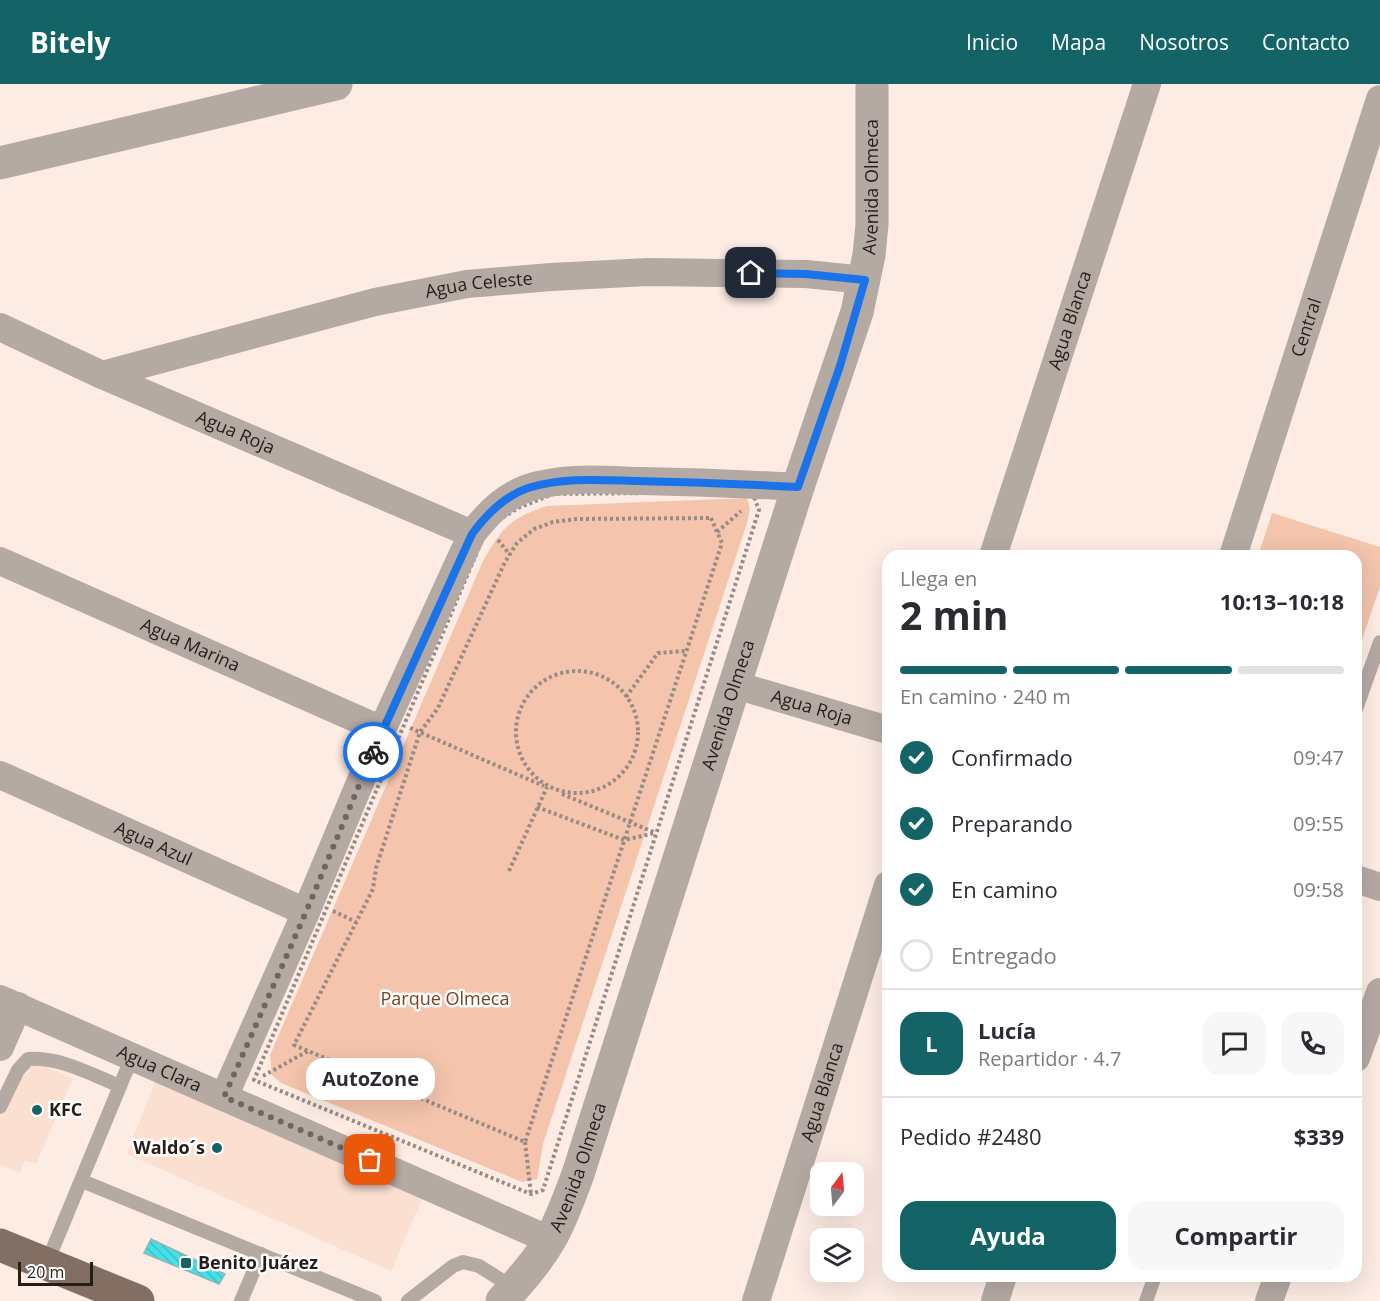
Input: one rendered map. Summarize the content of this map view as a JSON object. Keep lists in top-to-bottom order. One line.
{"streets":{"street":["Avenida Olmeca","Agua Celeste","Agua Blanca","Central","Agua Roja","Agua Marina","Agua Azul","Agua Clara"]},"crossings":[["Avenida Olmeca","Agua Celeste"],["Avenida Olmeca","Agua Roja"],["Avenida Olmeca","Agua Clara"],["Agua Celeste","Agua Roja"]],"parks":["Parque Olmeca"],"places":{"other":["KFC","Waldo´s","AutoZone"],"transit":["Benito Juárez"]},"scale_bar":"20 m","north":"top","page":{"header":"Bitely","nav":["Inicio","Mapa","Nosotros","Contacto"],"heading":["2 min","Llega en","10:13–10:18"],"panel":["Lucía","Repartidor · 4.7","Pedido #2480","$339"],"bar":"En camino · 240 m","list":[["Confirmado","09:47"],["Preparando","09:55"],["En camino","09:58"],"Entregado"],"round":"L","bubble":"AutoZone","buttons":["Ayuda","Compartir"],"scale":"20 m"}}
